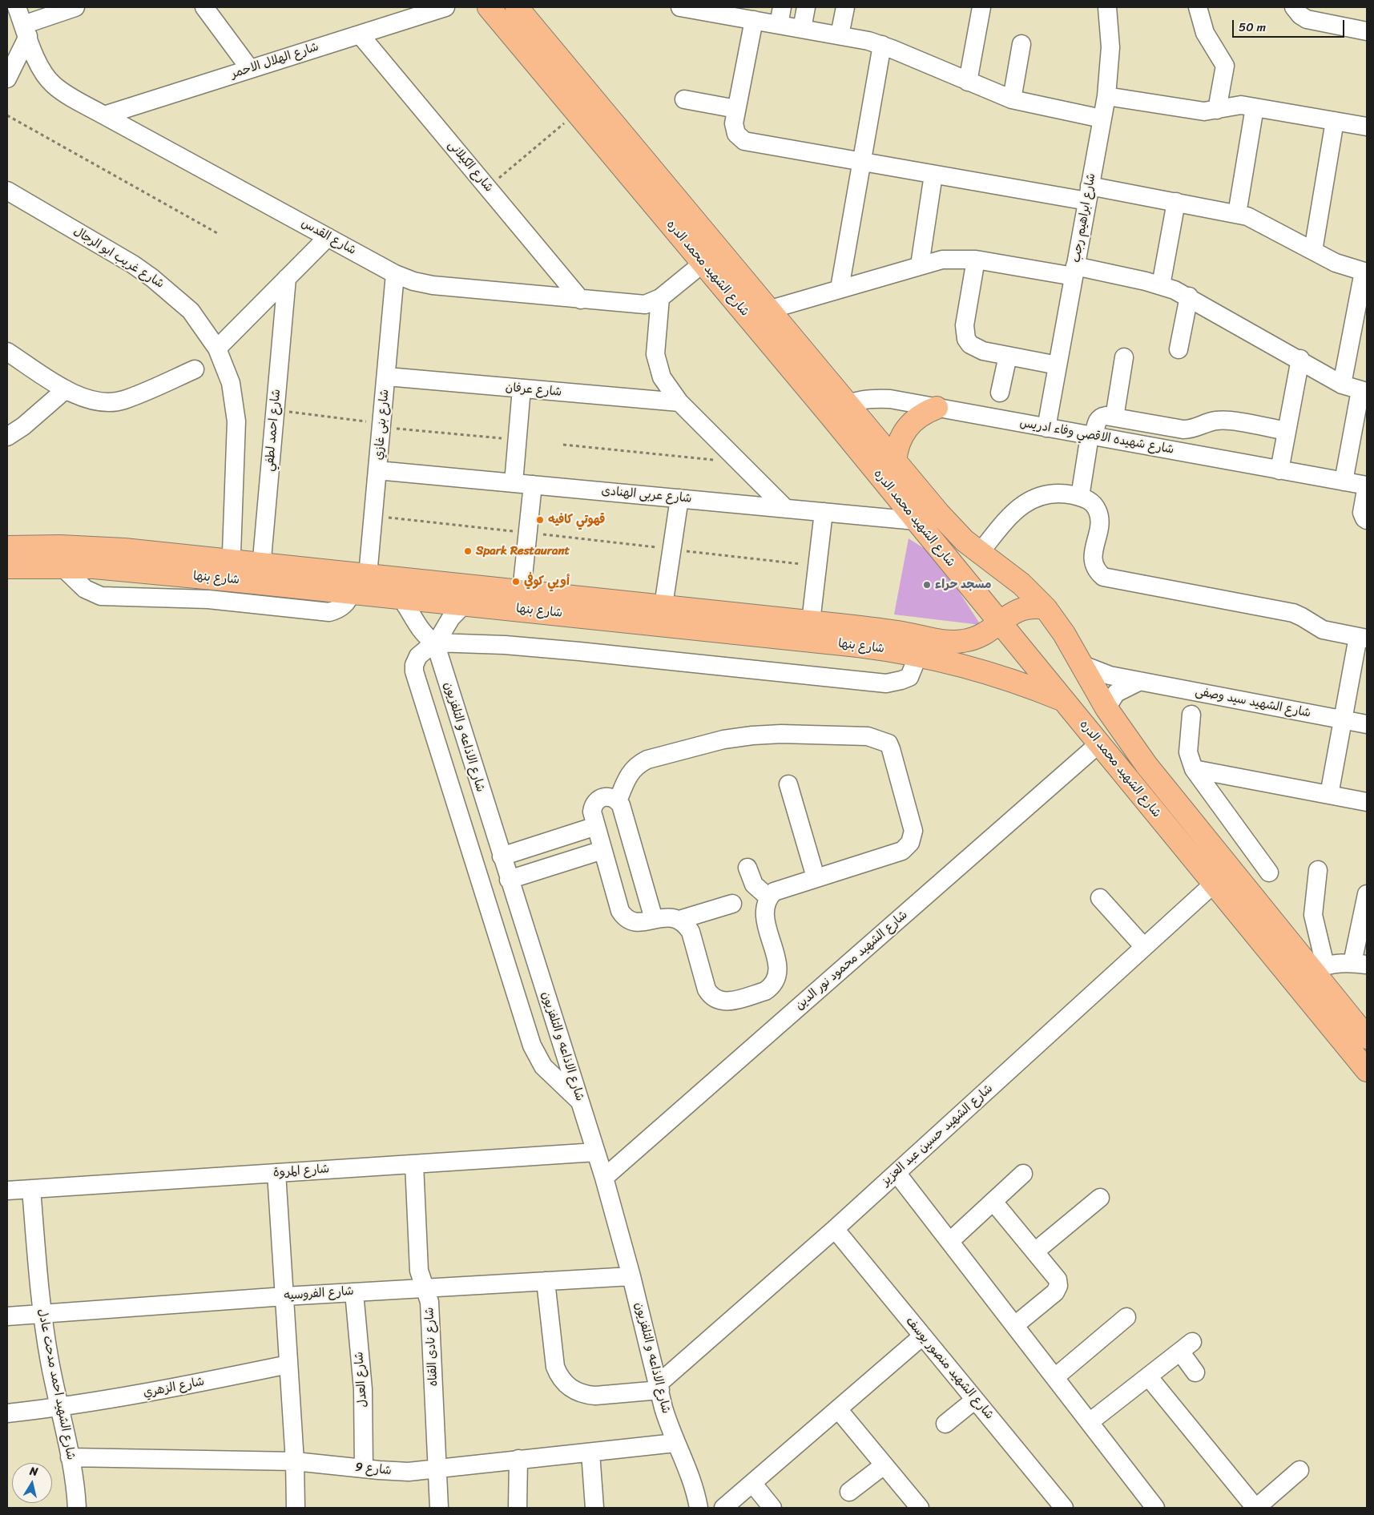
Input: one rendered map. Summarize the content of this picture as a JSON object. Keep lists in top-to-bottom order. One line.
{"streets":{"main road":["شارع الشهيد محمد الدره","شارع بنها"],"street":["شارع الهلال الاحمر","شارع الكيلانى","شارع ابراهيم رجب","شارع القدس","شارع غريب ابو الرجال","شارع عرفان","شارع بنى غازي","شارع احمد لطفي","شارع شهيده الاقصي وفاء ادريس","شارع عربى الهنادى","شارع الشهيد سيد وصفى","شارع الاذاعه و التلفزيون","شارع الشهيد محمود نور الدين","شارع الشهيد حسين عبد العزيز","شارع المروة","شارع الفروسيه","شارع نادى القناه","شارع الشهيد منصور يوسف","شارع العدل","شارع الشهيد احمد مدحت عادل","شارع الزهري","شارع 9"]},"crossings":[["شارع الهلال الاحمر","شارع الكيلانى"],["شارع الهلال الاحمر","شارع القدس"],["شارع الكيلانى","شارع القدس"],["شارع ابراهيم رجب","شارع شهيده الاقصي وفاء ادريس"],["شارع القدس","شارع الشهيد محمد الدره"],["شارع القدس","شارع بنى غازي"],["شارع غريب ابو الرجال","شارع بنها"],["شارع الشهيد محمد الدره","شارع شهيده الاقصي وفاء ادريس"],["شارع الشهيد محمد الدره","شارع عربى الهنادى"],["شارع الشهيد محمد الدره","شارع بنها"],["شارع الشهيد محمد الدره","شارع الشهيد سيد وصفى"],["شارع الشهيد محمد الدره","شارع الشهيد محمود نور الدين"],["شارع الشهيد محمد الدره","شارع الشهيد حسين عبد العزيز"],["شارع عرفان","شارع بنى غازي"],["شارع بنى غازي","شارع عربى الهنادى"],["شارع بنى غازي","شارع بنها"],["شارع احمد لطفي","شارع بنها"],["شارع بنها","شارع الاذاعه و التلفزيون"],["شارع الاذاعه و التلفزيون","شارع الشهيد محمود نور الدين"],["شارع الاذاعه و التلفزيون","شارع الشهيد حسين عبد العزيز"],["شارع الاذاعه و التلفزيون","شارع المروة"],["شارع الاذاعه و التلفزيون","شارع الفروسيه"],["شارع الاذاعه و التلفزيون","شارع 9"],["شارع الشهيد حسين عبد العزيز","شارع الشهيد منصور يوسف"],["شارع المروة","شارع نادى القناه"],["شارع المروة","شارع الشهيد احمد مدحت عادل"],["شارع الفروسيه","شارع نادى القناه"],["شارع الفروسيه","شارع العدل"],["شارع الفروسيه","شارع الشهيد احمد مدحت عادل"],["شارع نادى القناه","شارع 9"],["شارع العدل","شارع 9"],["شارع الشهيد احمد مدحت عادل","شارع الزهري"],["شارع الشهيد احمد مدحت عادل","شارع 9"]],"places":["قهوتي كافيه","Spark Restaurant","أويي كوفي","مسجد حراء"],"scale_bar":"50 m","north":"top"}
